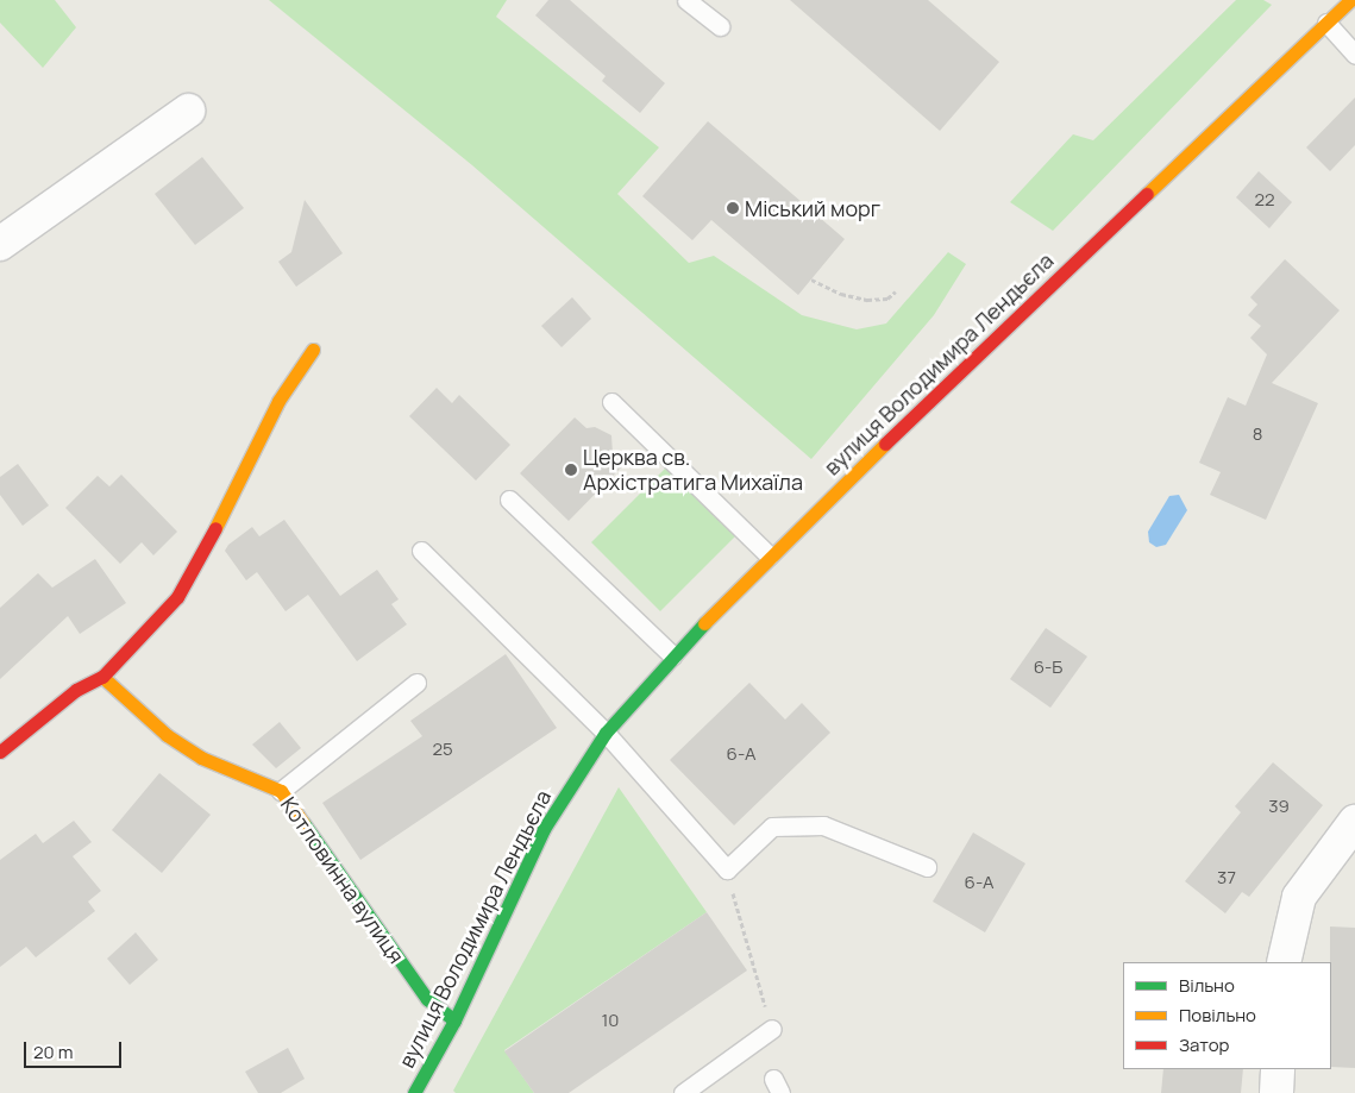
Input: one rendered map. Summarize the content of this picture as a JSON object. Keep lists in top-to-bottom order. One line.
{"streets":{"street":["вулиця Володимира Лендьєла","Котловинна вулиця"]},"crossings":[["вулиця Володимира Лендьєла","Котловинна вулиця"]],"places":["Міський морг","Церква св. Архістратига Михаїла"],"house_numbers":["22","8","6-Б","25","6-А","39","37","6-А","10"],"legend":["Вільно","Повільно","Затор"],"scale_bar":"20 m"}
